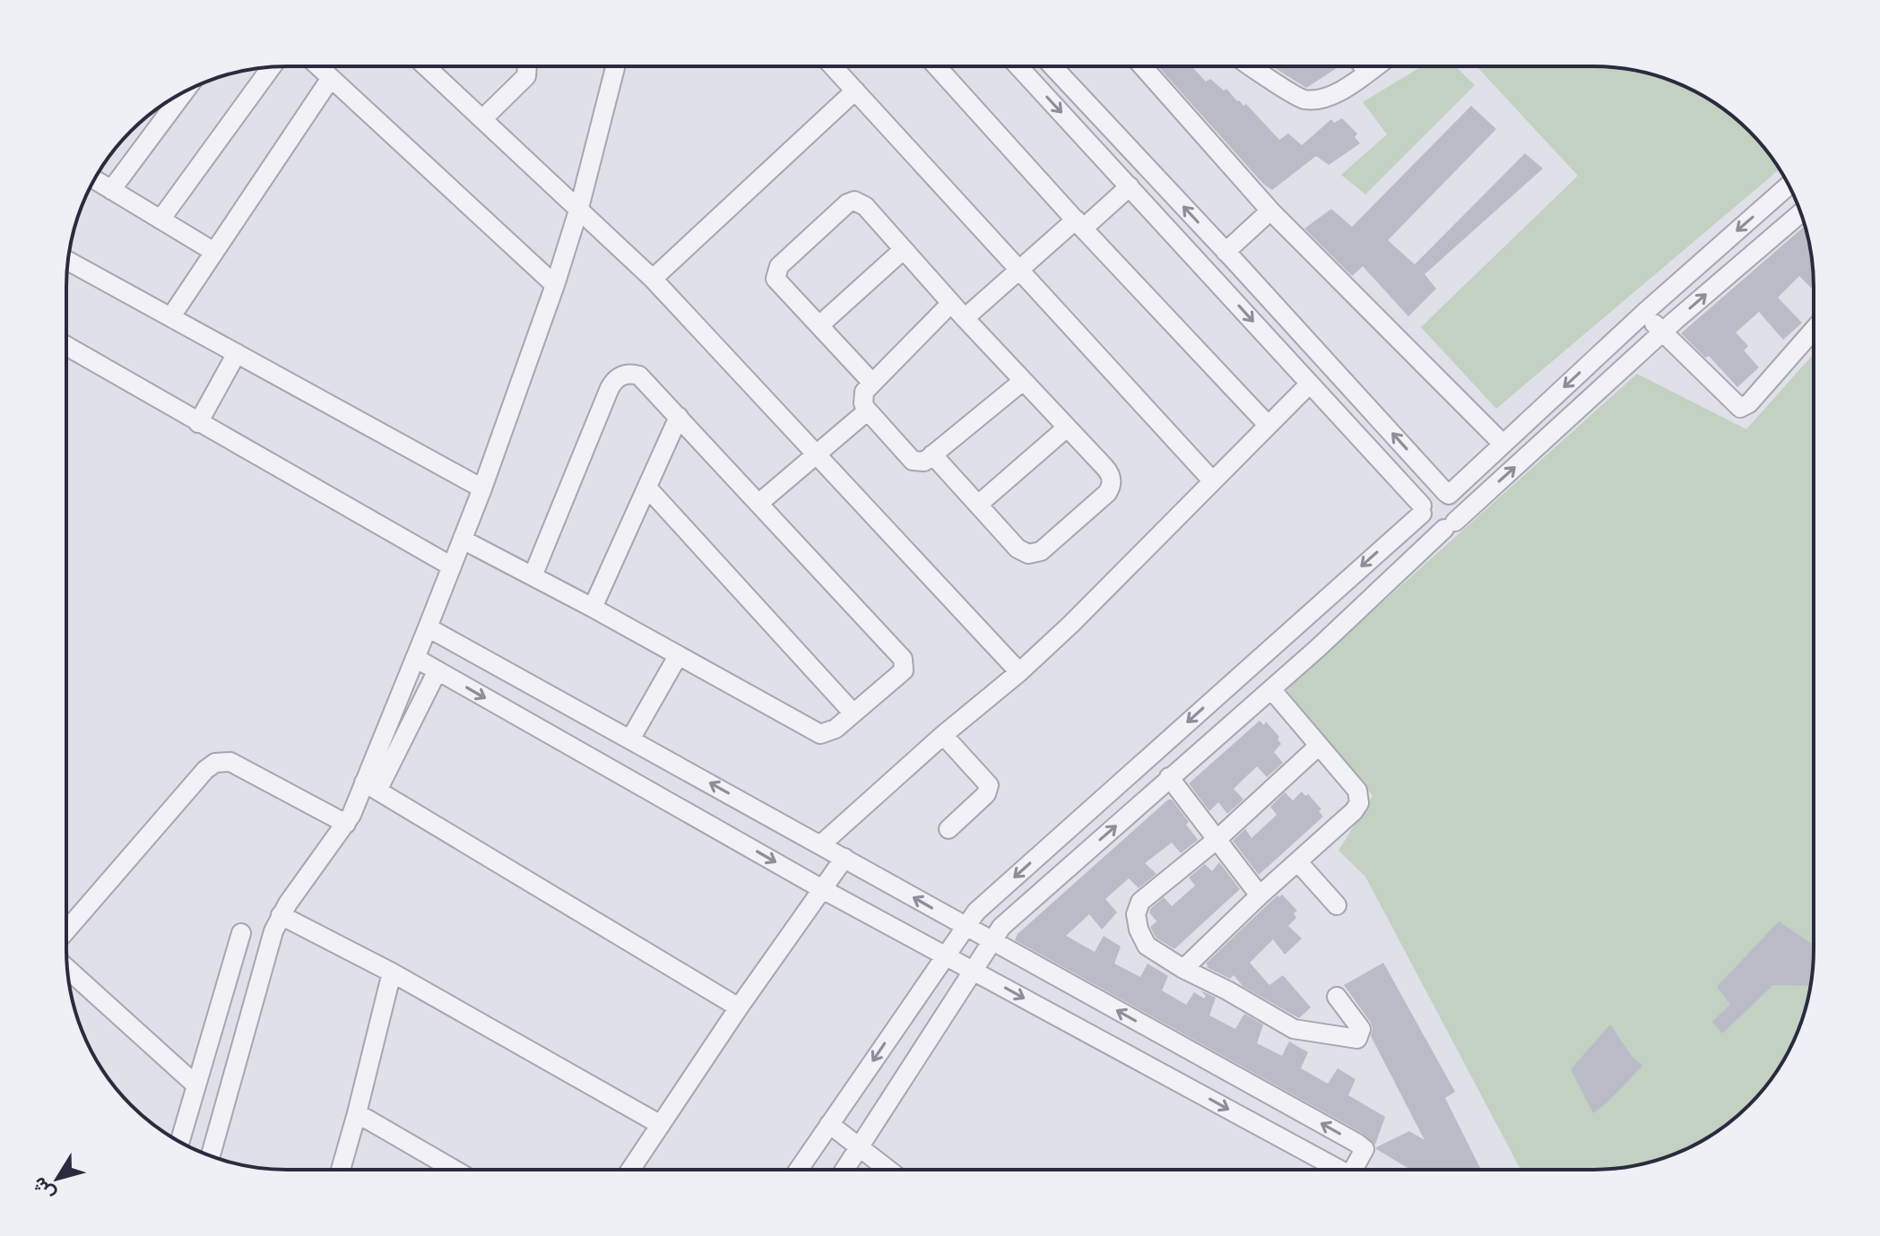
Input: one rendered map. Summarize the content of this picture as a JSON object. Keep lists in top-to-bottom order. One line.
{"north":"bottom left"}
